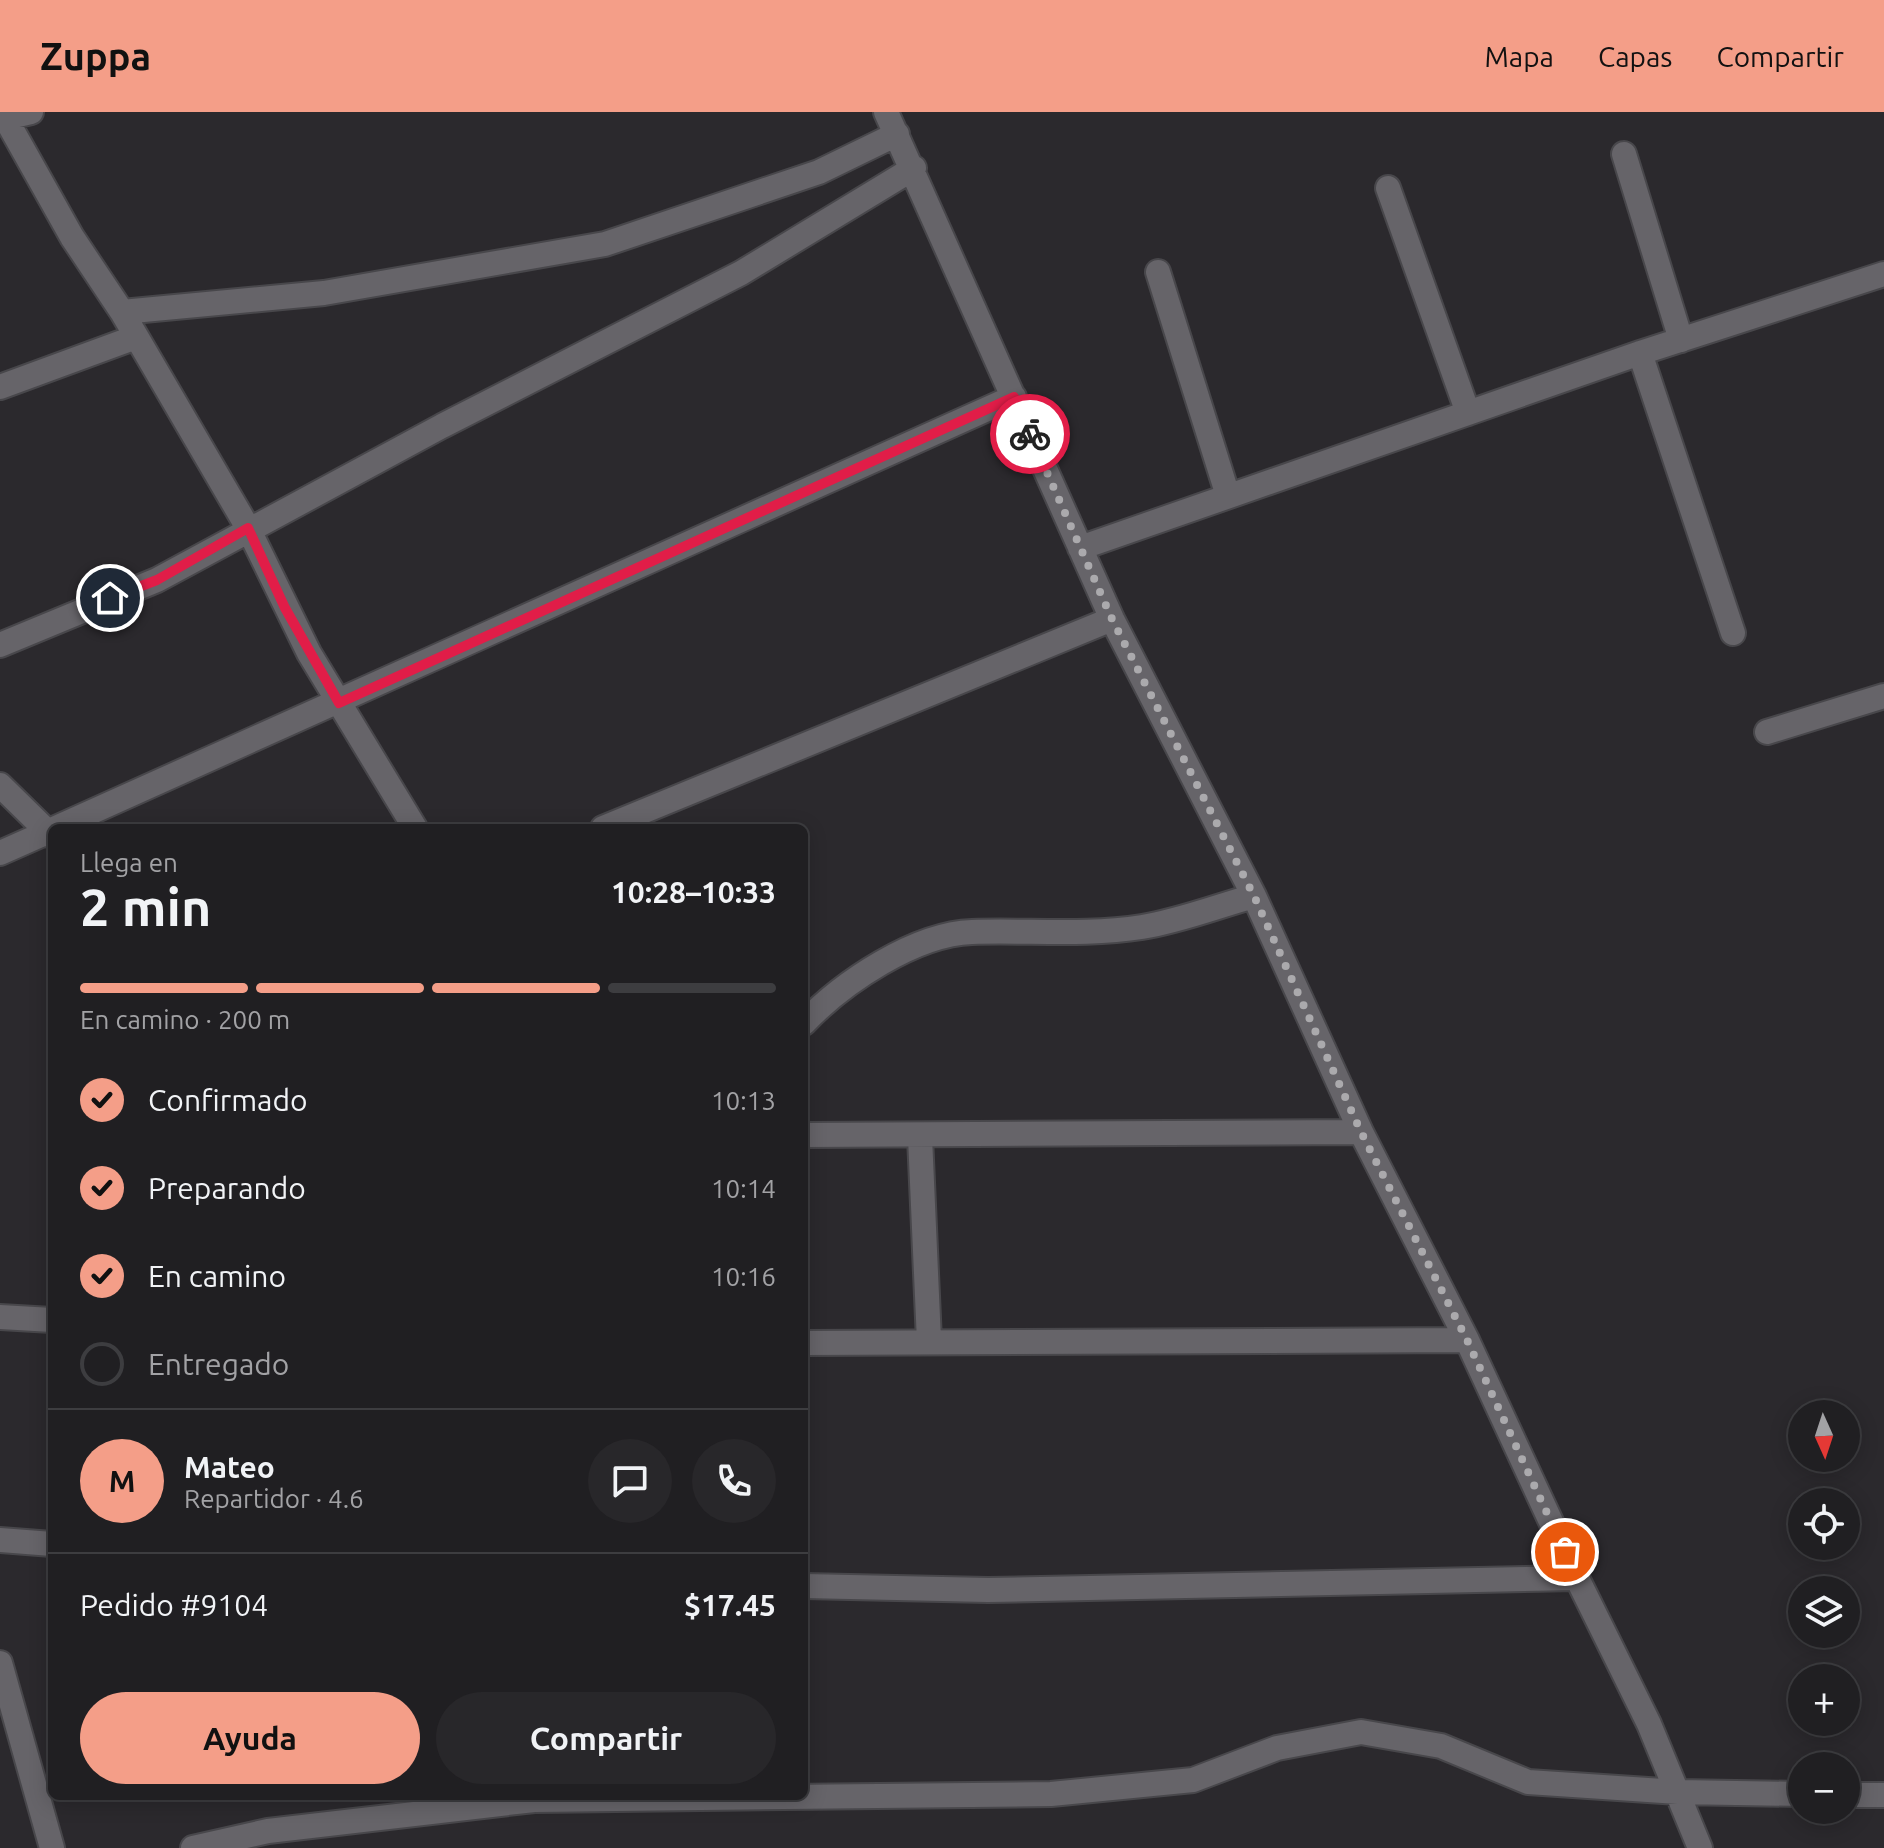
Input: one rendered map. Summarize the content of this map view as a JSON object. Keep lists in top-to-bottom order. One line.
{"north":"bottom","page":{"header":"Zuppa","nav":["Mapa","Capas","Compartir"],"heading":["2 min","Llega en","10:28–10:33"],"panel":["Mateo","Repartidor · 4.6","Pedido #9104","$17.45"],"bar":"En camino · 200 m","list":[["Confirmado","10:13"],["Preparando","10:14"],["En camino","10:16"],"Entregado"],"map_buttons":["+","−"],"round":"M","buttons":["Ayuda","Compartir"]}}
